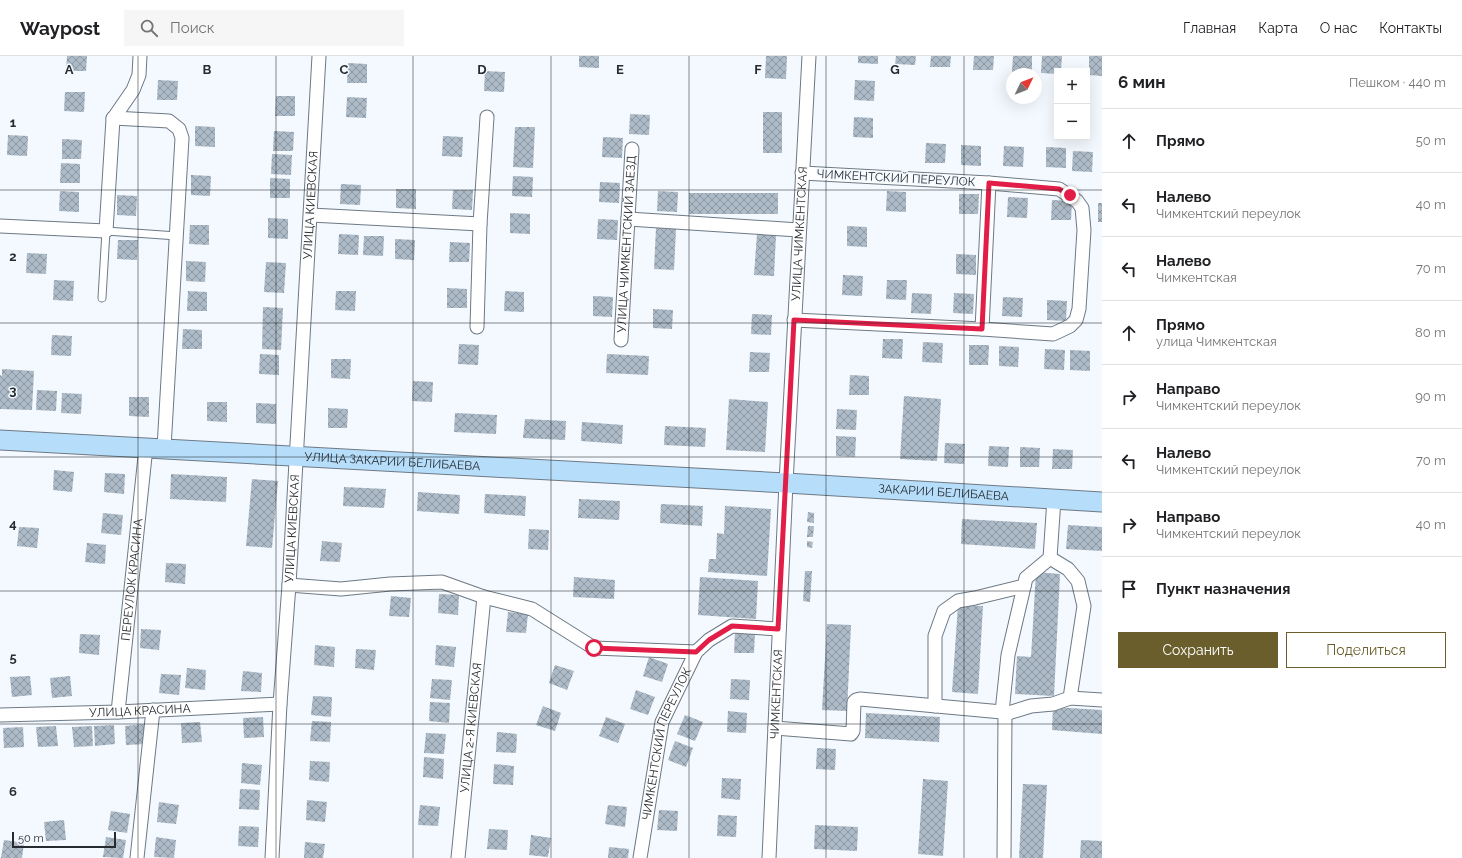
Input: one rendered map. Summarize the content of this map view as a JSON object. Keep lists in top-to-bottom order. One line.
{"streets":{"street":["ЧИМКЕНТСКИЙ ПЕРЕУЛОК","УЛИЦА КИЕВСКАЯ","УЛИЦА ЧИМКЕНТСКАЯ","УЛИЦА ЧИМКЕНТСКИЙ ЗАЕЗД","УЛИЦА ЗАКАРИИ БЕЛИБАЕВА","ЗАКАРИИ БЕЛИБАЕВА","ПЕРЕУЛОК КРАСИНА","ЧИМКЕНТСКАЯ","УЛИЦА КРАСИНА","УЛИЦА 2-Я КИЕВСКАЯ"]},"crossings":[["ЧИМКЕНТСКИЙ ПЕРЕУЛОК","УЛИЦА ЧИМКЕНТСКАЯ"],["ЧИМКЕНТСКИЙ ПЕРЕУЛОК","ЧИМКЕНТСКАЯ"],["УЛИЦА КИЕВСКАЯ","УЛИЦА ЗАКАРИИ БЕЛИБАЕВА"],["УЛИЦА КИЕВСКАЯ","УЛИЦА КРАСИНА"],["УЛИЦА ЧИМКЕНТСКАЯ","УЛИЦА ЗАКАРИИ БЕЛИБАЕВА"],["УЛИЦА ЧИМКЕНТСКАЯ","ЗАКАРИИ БЕЛИБАЕВА"],["УЛИЦА ЧИМКЕНТСКАЯ","ЧИМКЕНТСКАЯ"],["УЛИЦА ЗАКАРИИ БЕЛИБАЕВА","ЗАКАРИИ БЕЛИБАЕВА"],["УЛИЦА ЗАКАРИИ БЕЛИБАЕВА","ПЕРЕУЛОК КРАСИНА"],["УЛИЦА ЗАКАРИИ БЕЛИБАЕВА","ЧИМКЕНТСКАЯ"],["ЗАКАРИИ БЕЛИБАЕВА","ЧИМКЕНТСКАЯ"],["ПЕРЕУЛОК КРАСИНА","УЛИЦА КРАСИНА"]],"scale_bar":"50 m","north":"top right","page":{"header":"Waypost","search":"Поиск","nav":["Главная","Карта","О нас","Контакты"],"heading":["6 мин","Пешком · 440 m"],"map_buttons":["+","−"],"list":[["Прямо","50 m"],["Налево","Чимкентский переулок","40 m"],["Налево","Чимкентская","70 m"],["Прямо","улица Чимкентская","80 m"],["Направо","Чимкентский переулок","90 m"],["Налево","Чимкентский переулок","70 m"],["Направо","Чимкентский переулок","40 m"],"Пункт назначения"],"buttons":["Сохранить","Поделиться"],"scale":"50 m"},"grid":{"columns":["A","B","C","D","E","F","G"],"rows":["1","2","3","4","5","6"]}}
